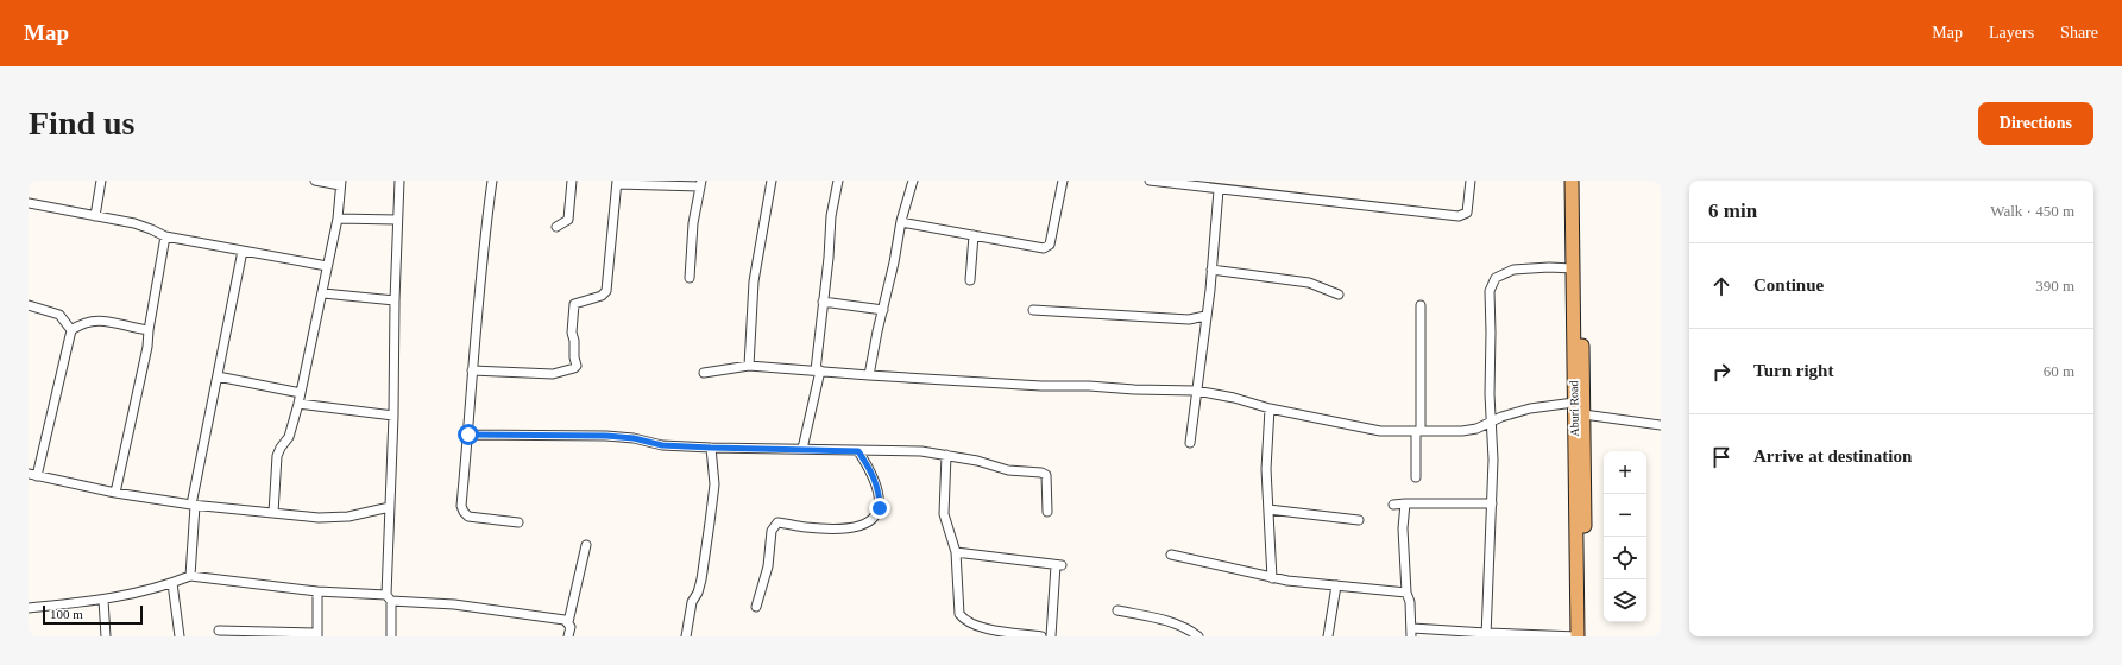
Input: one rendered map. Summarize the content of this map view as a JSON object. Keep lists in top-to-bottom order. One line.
{"streets":{"highway":["Aburi Road"]},"scale_bar":"100 m","page":{"header":"Map","nav":["Map","Layers","Share"],"buttons":"Directions","title":"Find us","heading":["6 min","Walk · 450 m"],"list":[["Continue","390 m"],["Turn right","60 m"],"Arrive at destination"],"map_buttons":["+","−"],"scale":"100 m"}}
